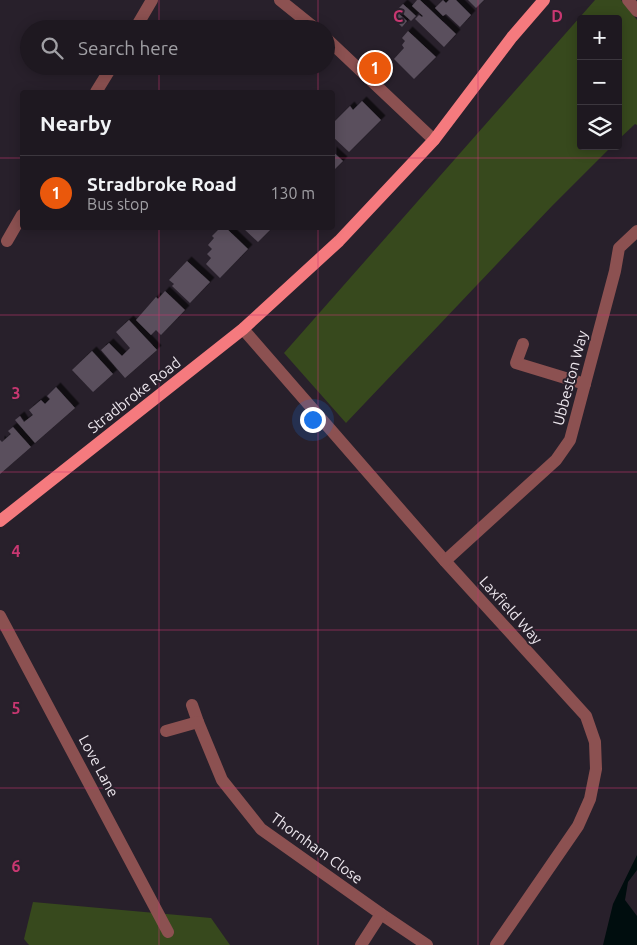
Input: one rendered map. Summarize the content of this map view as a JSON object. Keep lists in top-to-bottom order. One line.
{"streets":{"main road":["Stradbroke Road"],"street":["Ubbeston Way","Laxfield Way","Love Lane","Thornham Close"]},"crossings":[["Ubbeston Way","Laxfield Way"],["Stradbroke Road","Laxfield Way"]],"page":{"map_buttons":["+","−"],"search":"Search here","pins":"1","heading":"Nearby","list":[{"mark":"1","name":"Stradbroke Road","note":"Bus stop","value":"130 m"}]},"grid":{"columns":["C","D"],"rows":["3","4","5","6"]}}
